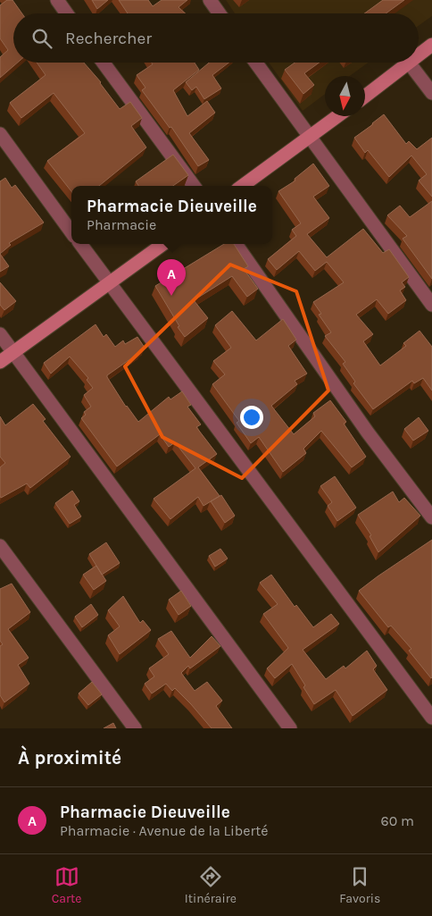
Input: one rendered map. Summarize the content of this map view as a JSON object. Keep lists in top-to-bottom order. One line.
{"north":"bottom","page":{"search":"Rechercher","popup":["Pharmacie Dieuveille","Pharmacie"],"pins":"A","heading":"À proximité","list":[{"mark":"A","name":"Pharmacie Dieuveille","note":"Pharmacie · Avenue de la Liberté","value":"60 m"}],"nav":["Carte","Itinéraire","Favoris"]}}
